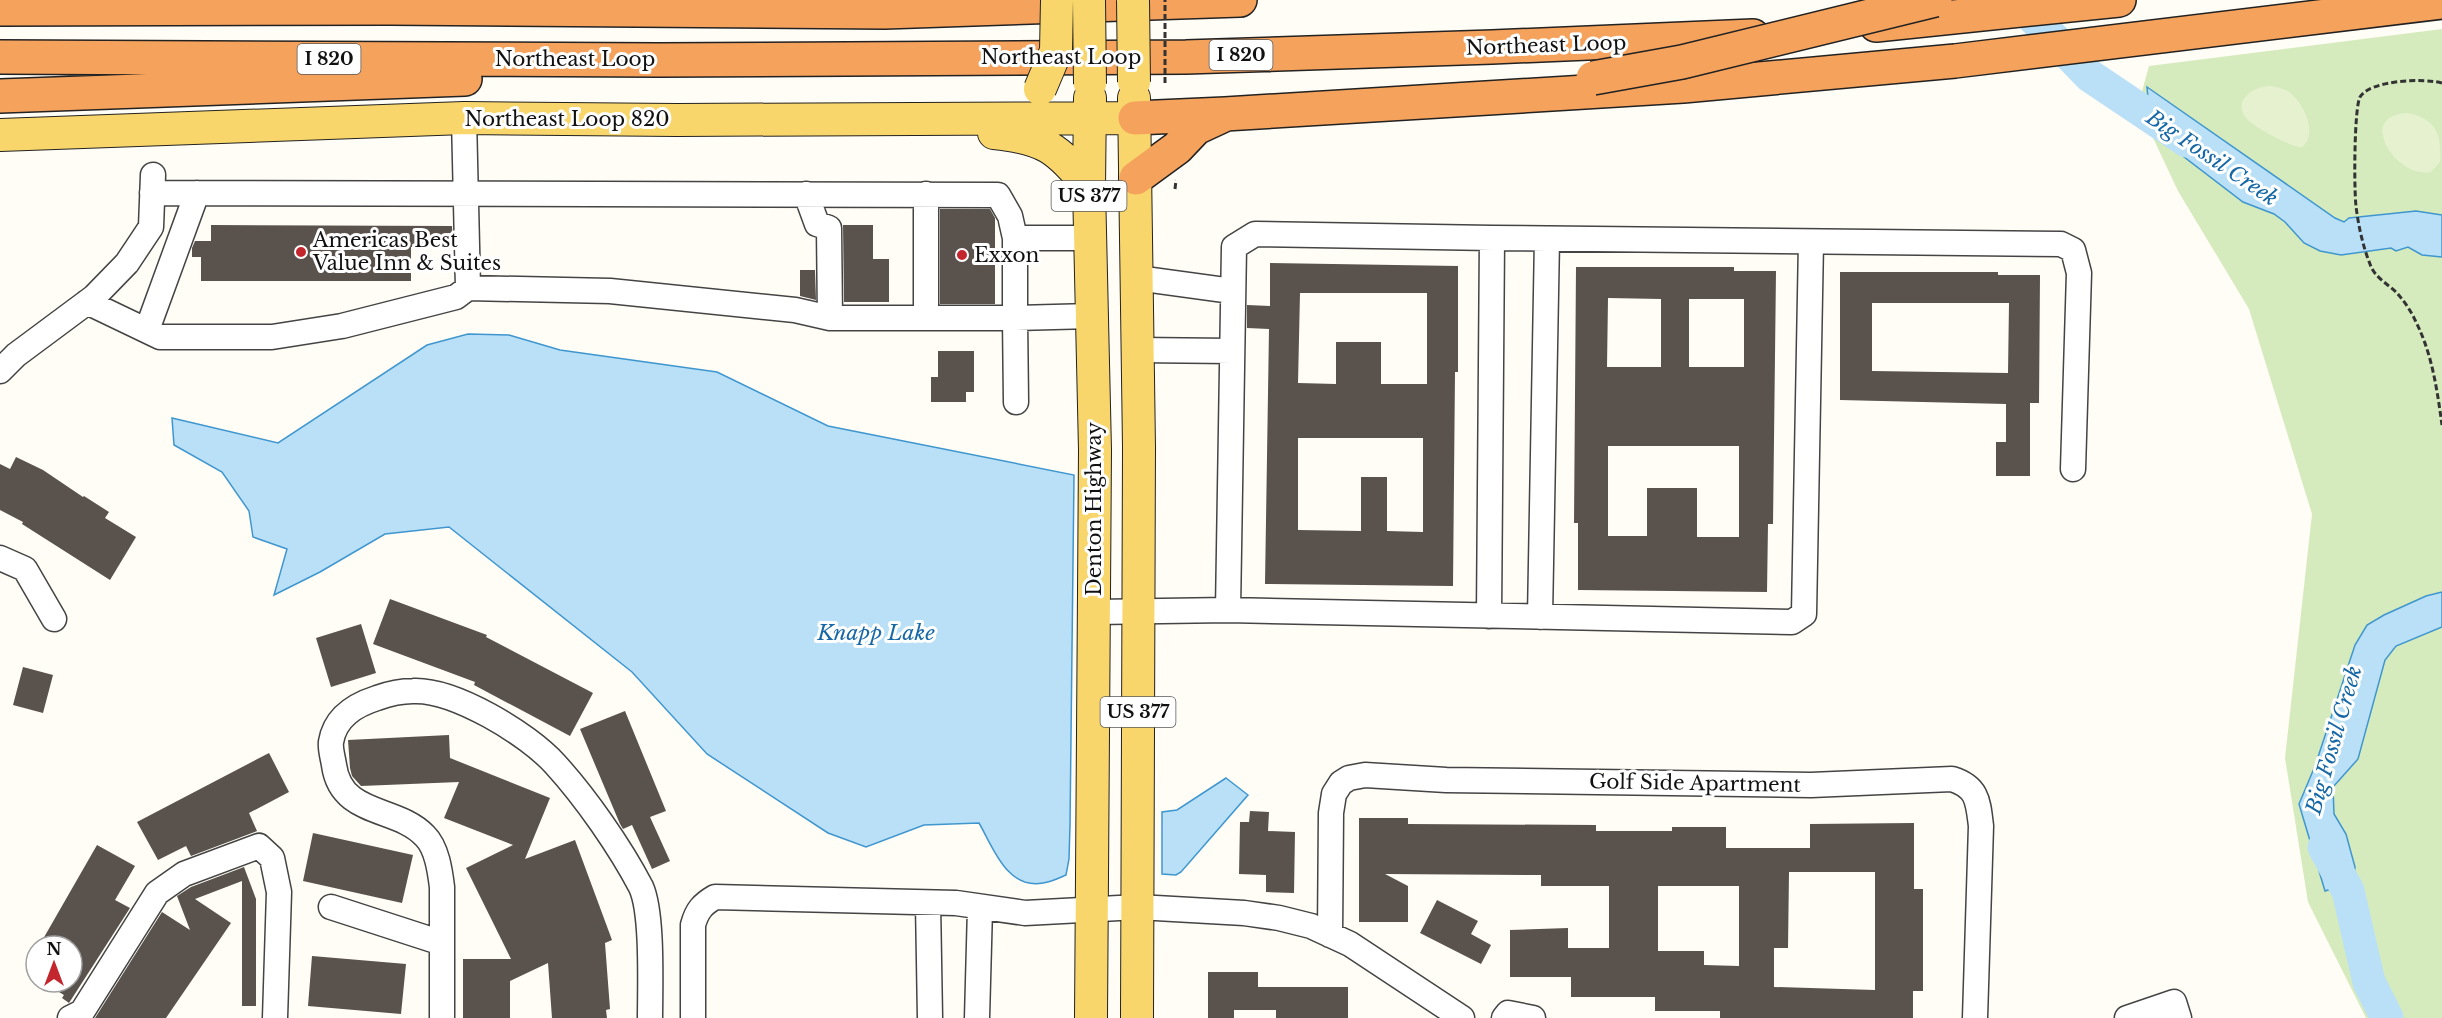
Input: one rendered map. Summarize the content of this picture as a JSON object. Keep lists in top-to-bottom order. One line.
{"streets":{"highway":["Northeast Loop","I 820"],"main road":["Northeast Loop 820","US 377","Denton Highway"],"street":["Golf Side Apartment"]},"crossings":[["Northeast Loop 820","US 377"],["Northeast Loop 820","Denton Highway"]],"water":["Big Fossil Creek","Knapp Lake"],"places":["Americas Best Value Inn & Suites","Exxon"],"north":"top"}
